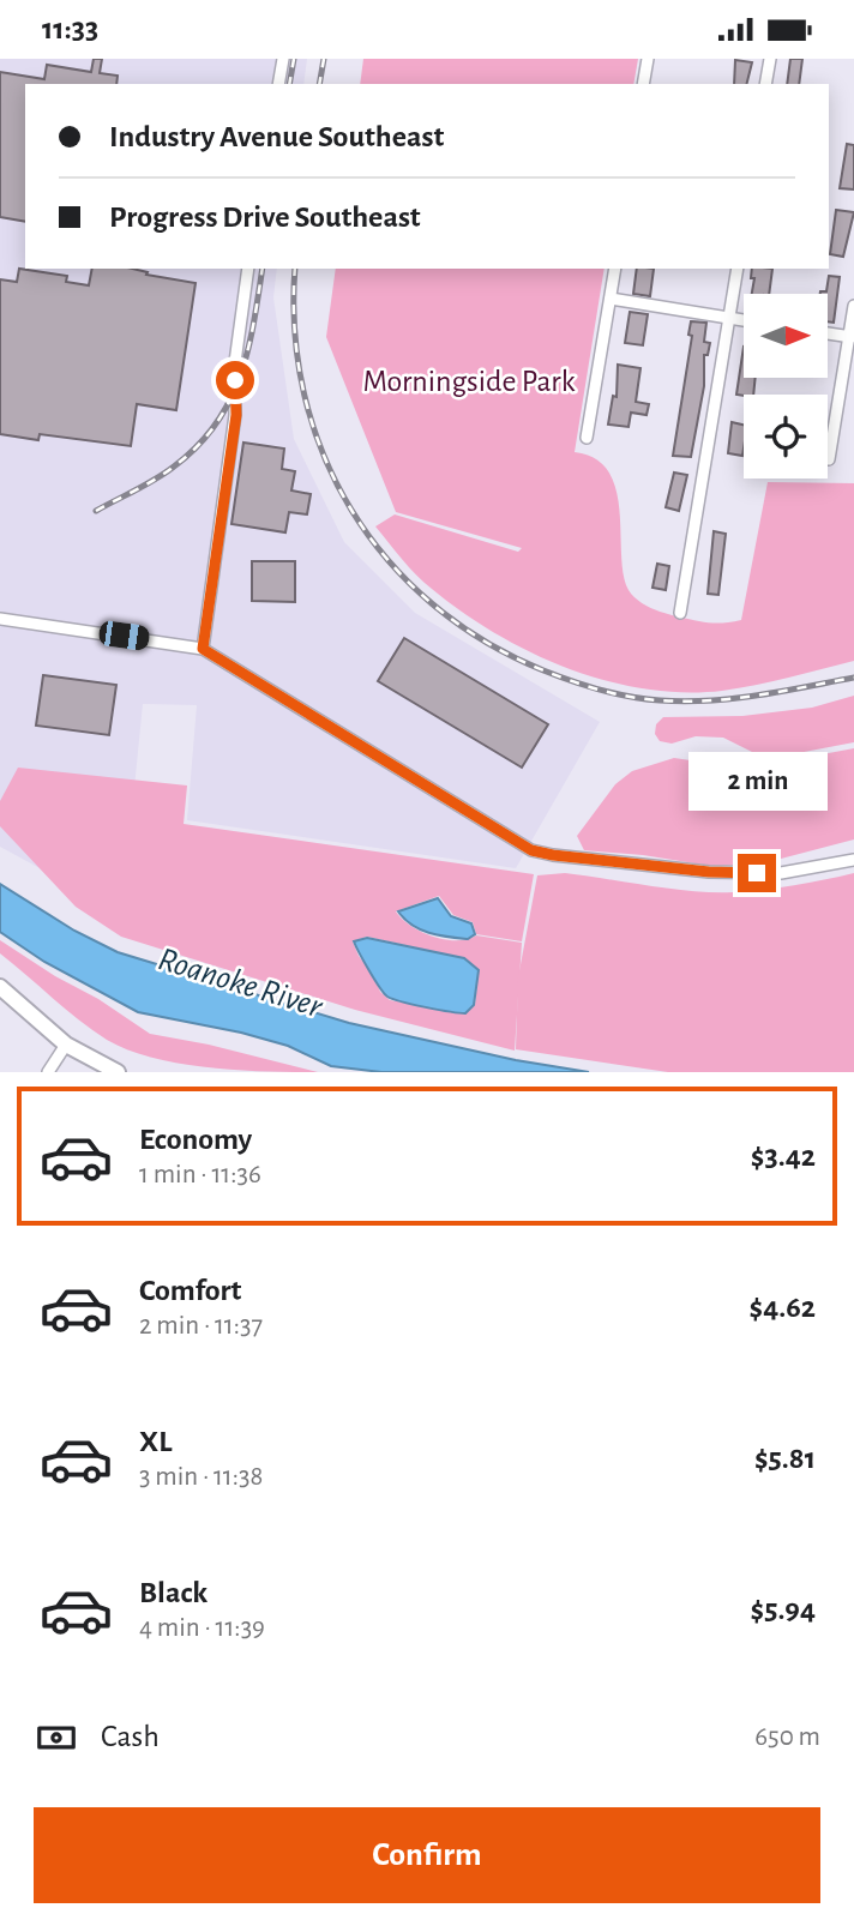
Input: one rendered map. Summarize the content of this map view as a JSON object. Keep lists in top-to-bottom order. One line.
{"water":["Roanoke River"],"parks":["Morningside Park"],"north":"right","page":{"status":"11:33","banner":["Industry Avenue Southeast","Progress Drive Southeast"],"bubble":"2 min","list":[{"name":"Economy","note":"1 min · 11:36","value":"$3.42"},{"name":"Comfort","note":"2 min · 11:37","value":"$4.62"},{"name":"XL","note":"3 min · 11:38","value":"$5.81"},{"name":"Black","note":"4 min · 11:39","value":"$5.94"}],"pay":["Cash","650 m"],"buttons":"Confirm"}}
